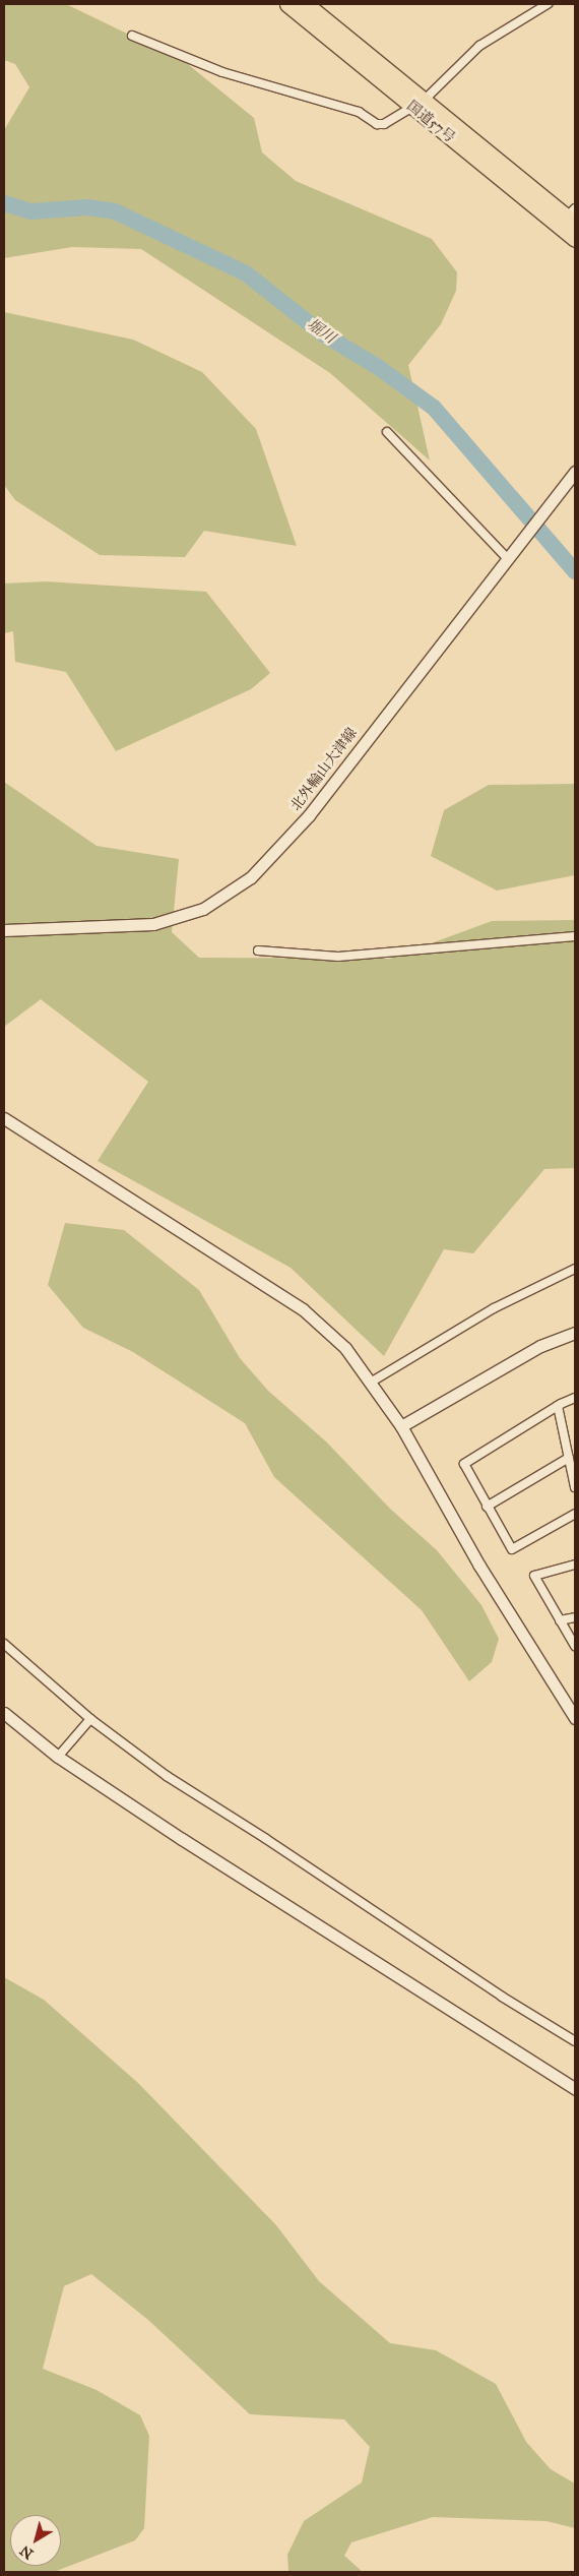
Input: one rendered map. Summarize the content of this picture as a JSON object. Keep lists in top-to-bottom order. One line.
{"streets":{"highway":["国道57号"],"street":["北外輪山大津線"]},"water":["堀川"],"north":"bottom left"}
